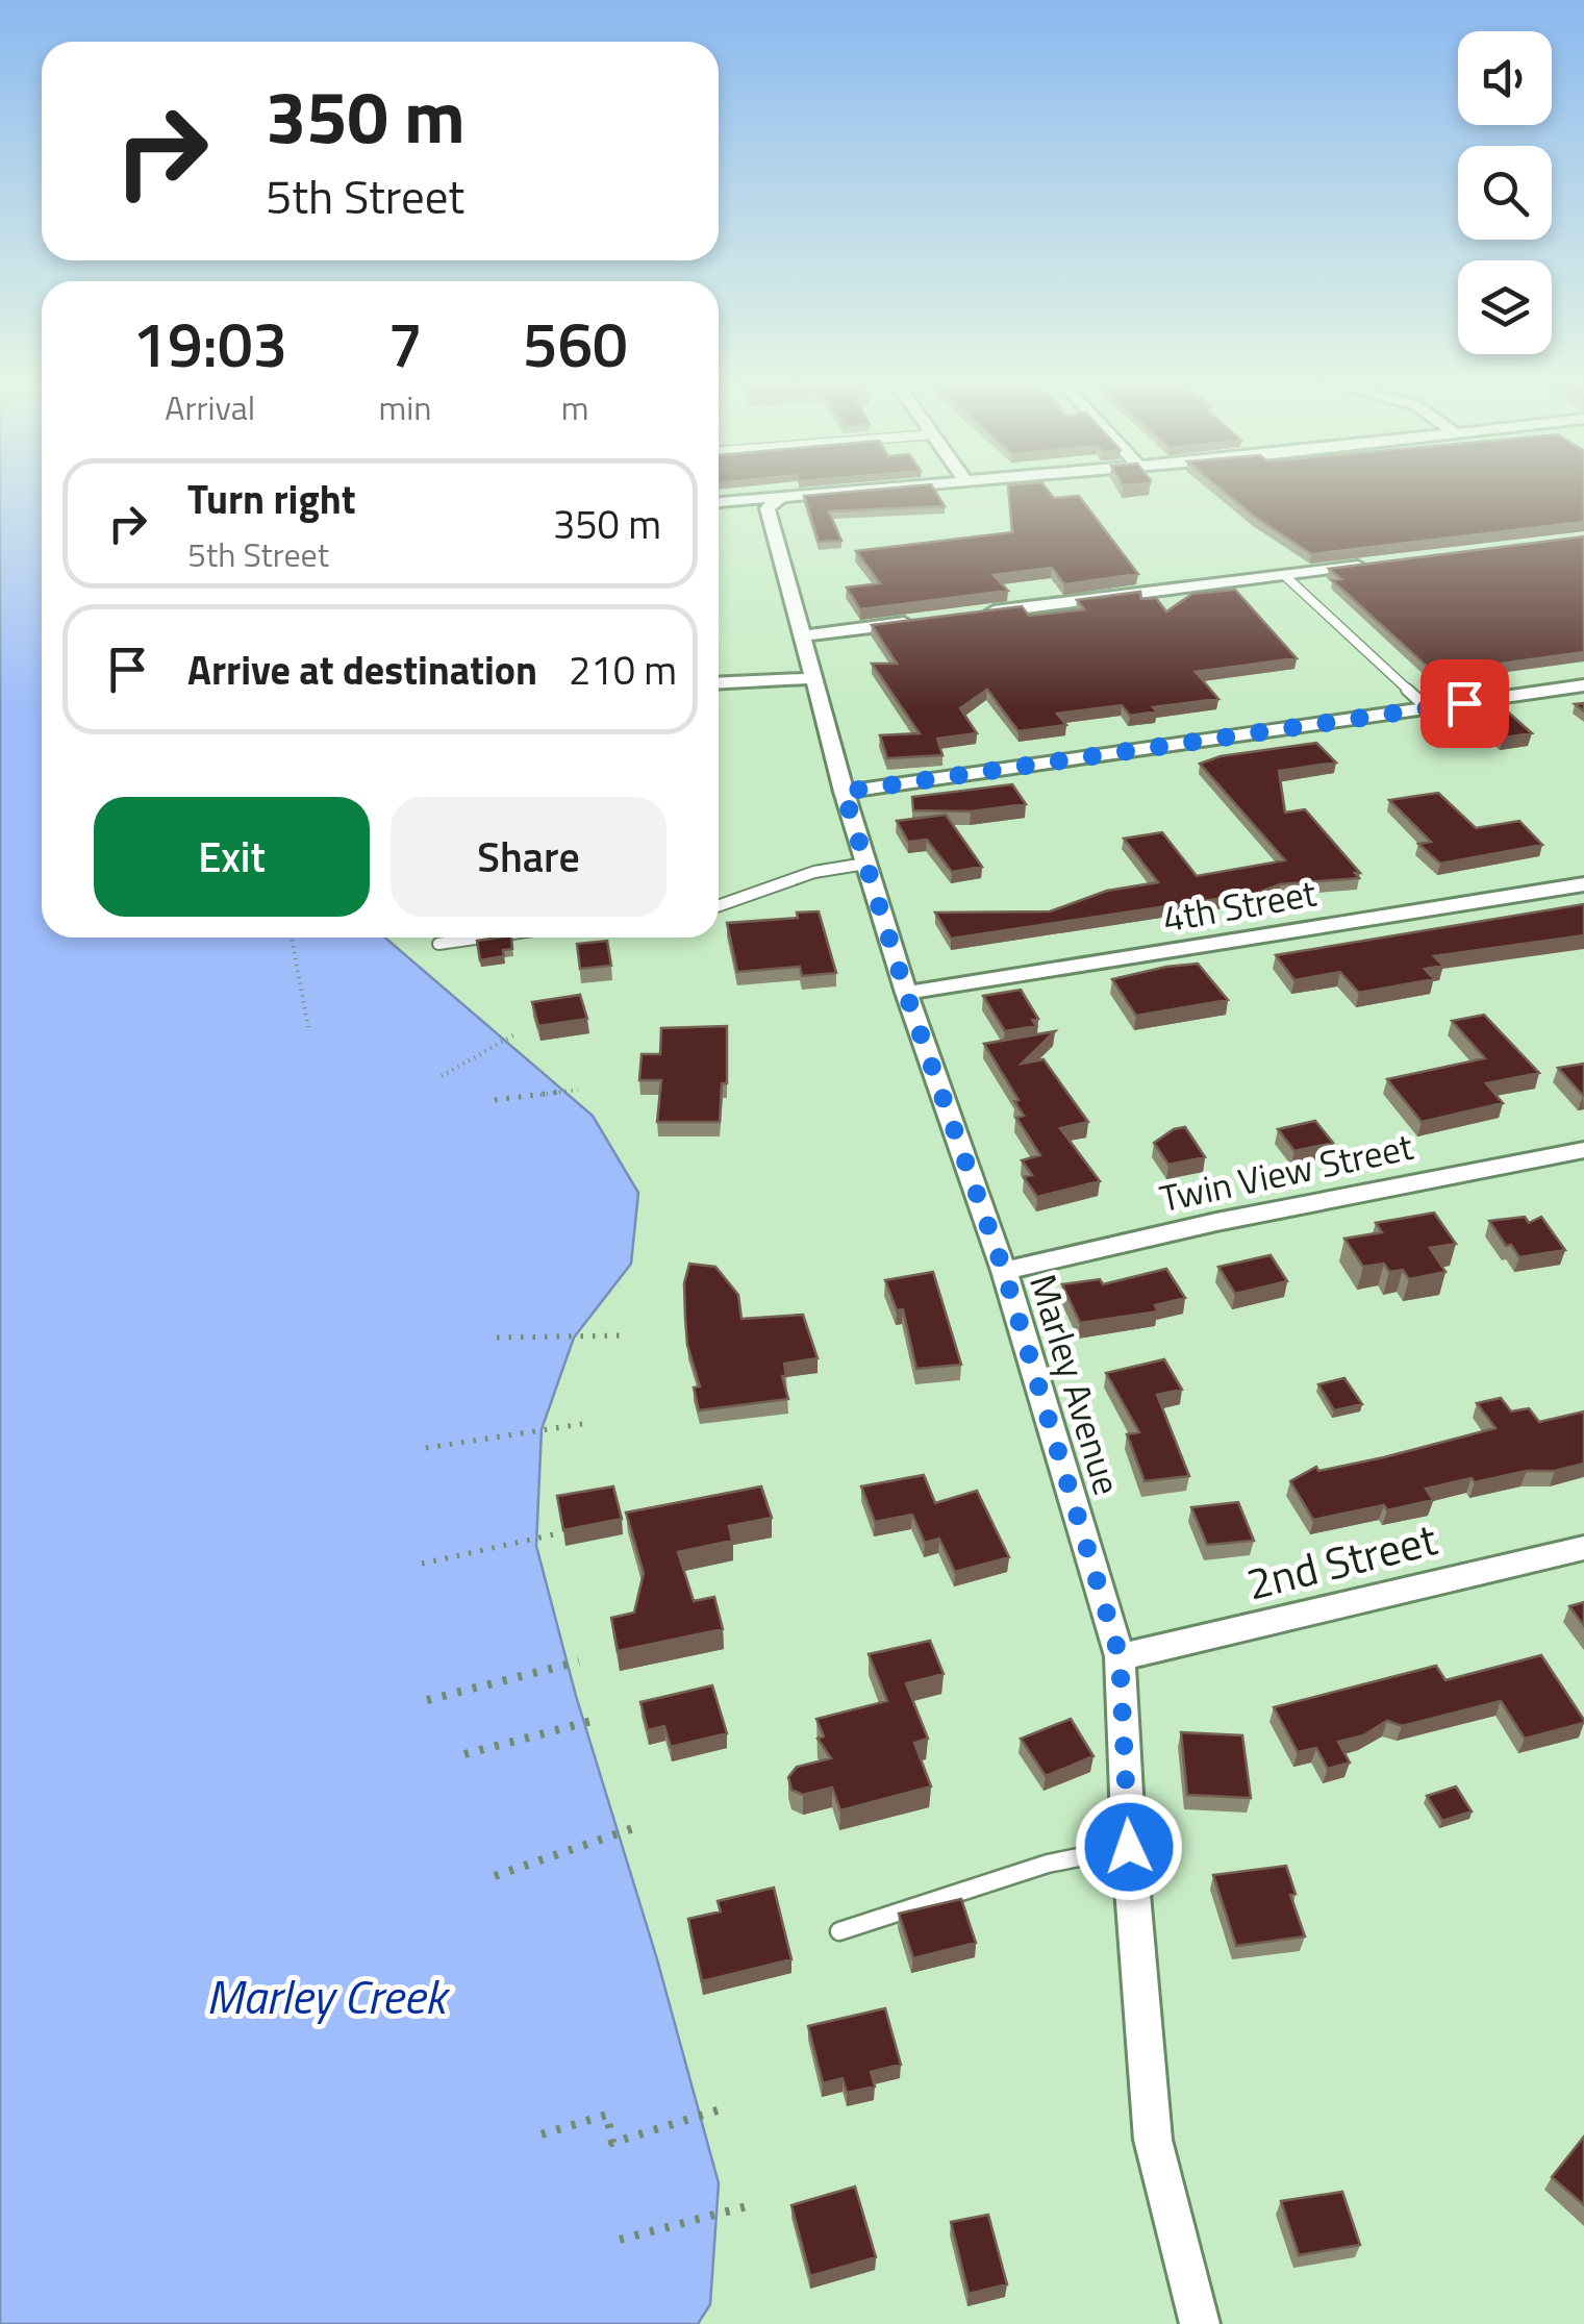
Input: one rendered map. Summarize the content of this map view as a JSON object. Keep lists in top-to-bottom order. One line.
{"streets":{"street":["4th Street","Twin View Street","Marley Avenue","2nd Street"]},"crossings":[["4th Street","Marley Avenue"],["Twin View Street","Marley Avenue"],["Marley Avenue","2nd Street"]],"water":["Marley Creek"],"page":{"turn":["350 m","5th Street"],"eta":["19:03","Arrival","7","min","560","m"],"list":[{"name":"Turn right","note":"5th Street","value":"350 m"},{"name":"Arrive at destination","value":"210 m"}],"buttons":["Exit","Share"]}}
